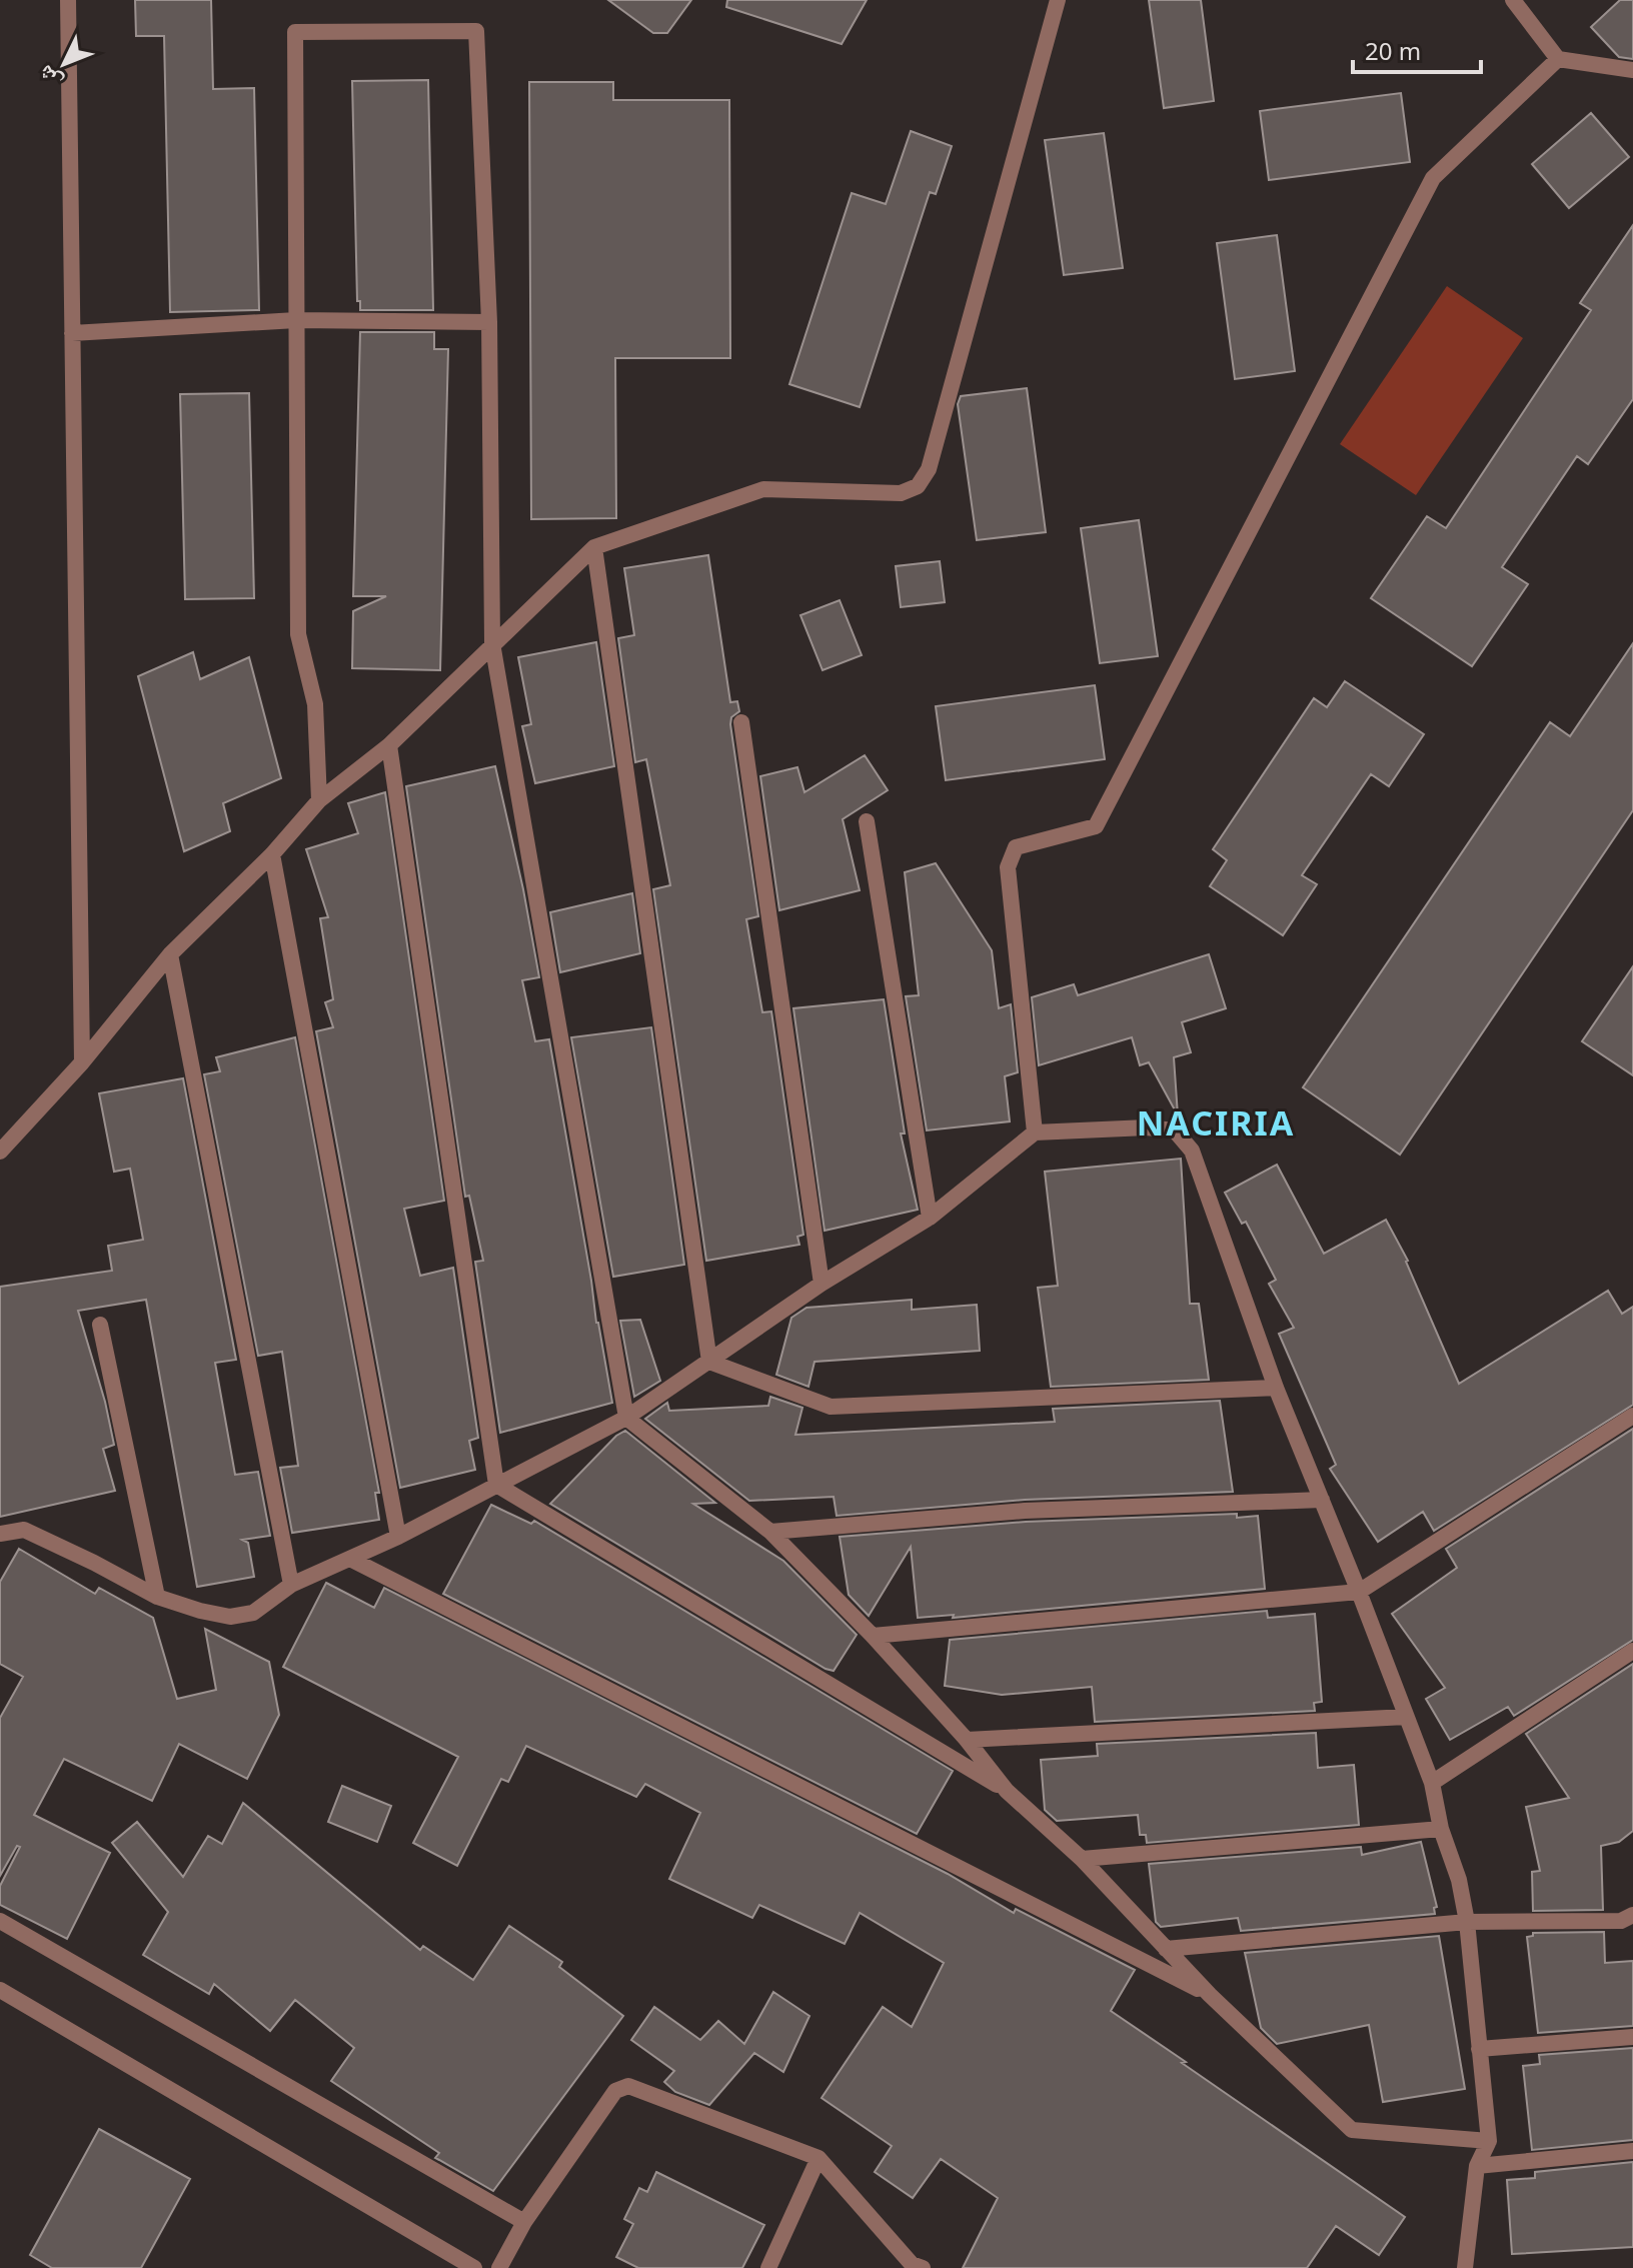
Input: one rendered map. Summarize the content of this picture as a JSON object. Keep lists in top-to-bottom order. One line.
{"districts":["NACIRIA"],"scale_bar":"20 m","north":"bottom left"}
